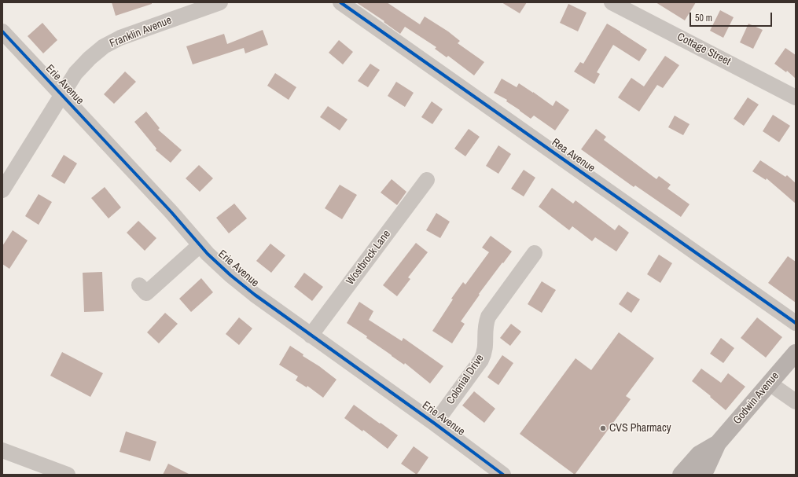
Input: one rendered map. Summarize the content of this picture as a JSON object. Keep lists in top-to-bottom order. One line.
{"streets":{"main road":["Godwin Avenue"],"street":["Franklin Avenue","Cottage Street","Erie Avenue","Rea Avenue","Wostbrock Lane","Colonial Drive"]},"crossings":[["Franklin Avenue","Erie Avenue"],["Erie Avenue","Wostbrock Lane"],["Erie Avenue","Colonial Drive"]],"places":["CVS Pharmacy"],"scale_bar":"50 m"}
